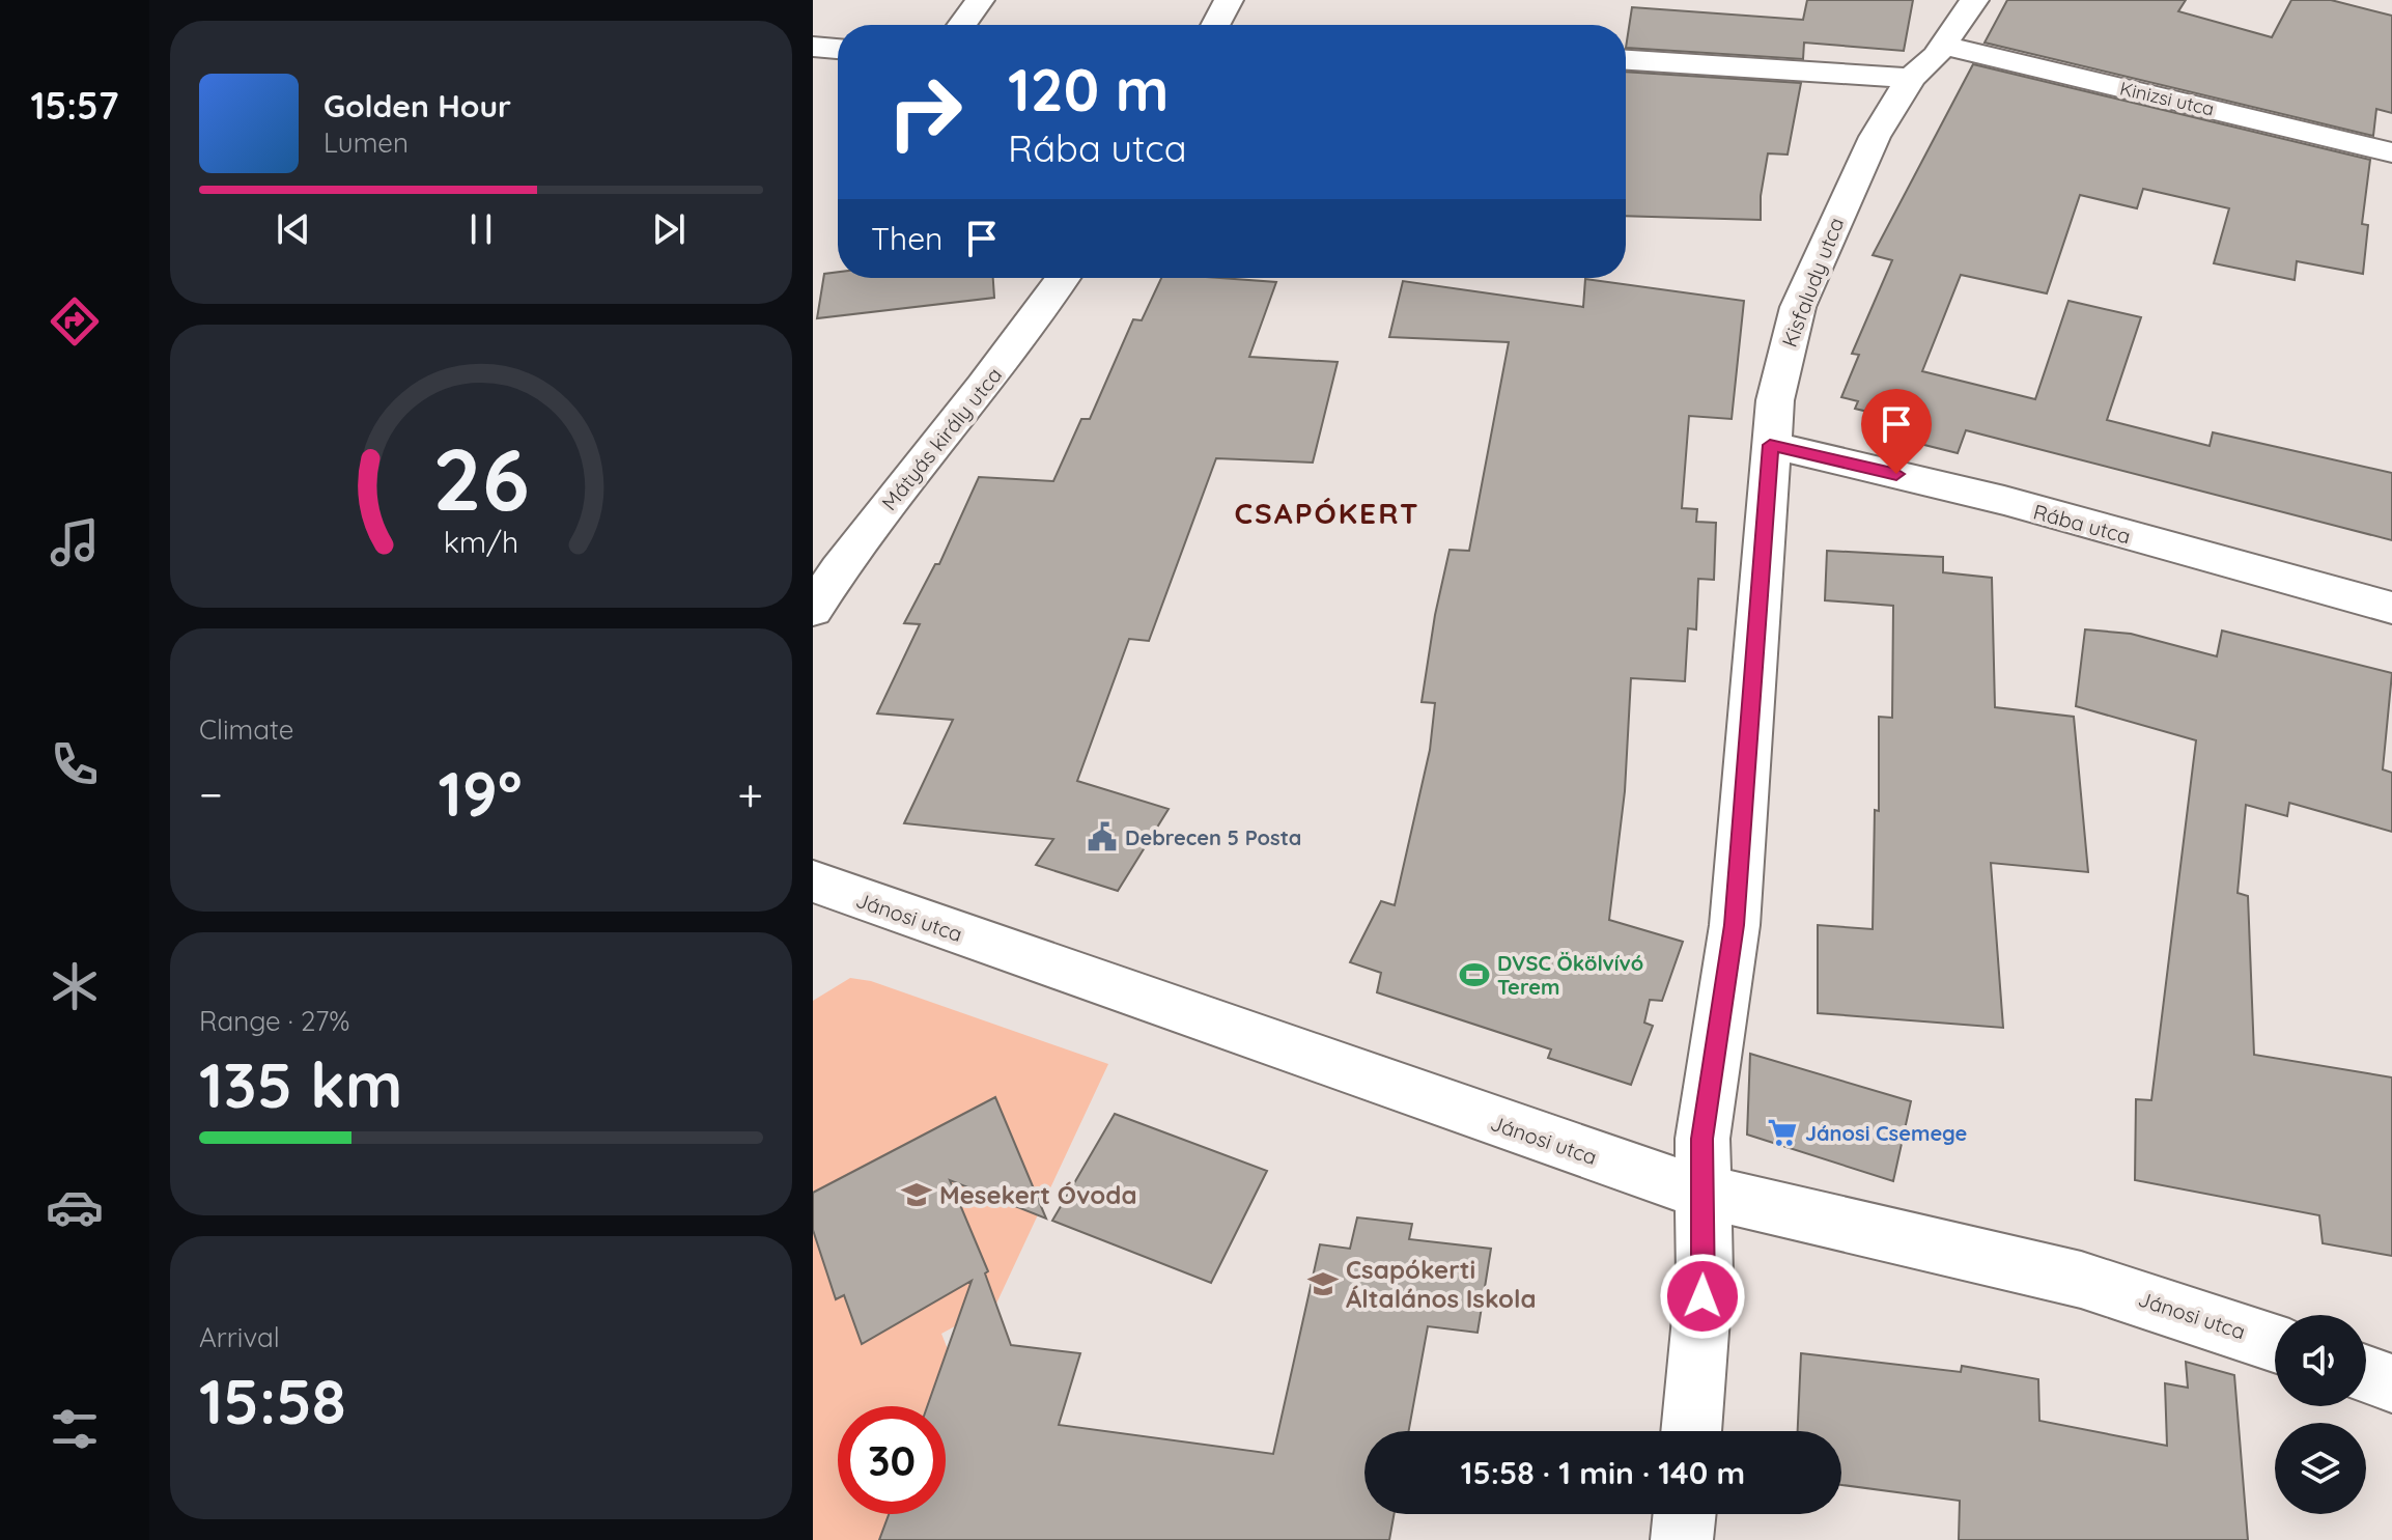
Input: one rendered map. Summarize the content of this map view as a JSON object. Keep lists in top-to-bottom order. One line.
{"streets":{"street":["Kinizsi utca","Kisfaludy utca","Mátyás király utca","Rába utca","Jánosi utca"]},"crossings":[["Kinizsi utca","Kisfaludy utca"],["Kisfaludy utca","Rába utca"],["Kisfaludy utca","Jánosi utca"]],"districts":["CSAPÓKERT"],"places":{"public building":["Debrecen 5 Posta"],"sports":["DVSC Ökölvívó Terem"],"supermarket":["Jánosi Csemege"],"school or university":["Mesekert Óvoda","Csapókerti Általános Iskola"]},"page":{"tabs":"15:57","turn":["120 m","Rába utca"],"song":["Golden Hour","Lumen"],"then":"Then","tile":["Climate",["Range · 27%","135 km"],["Arrival","15:58"]],"heat":["−","19°","+"],"limit":"30","trip":"15:58 · 1 min · 140 m","gauge":["26","km/h"]}}
